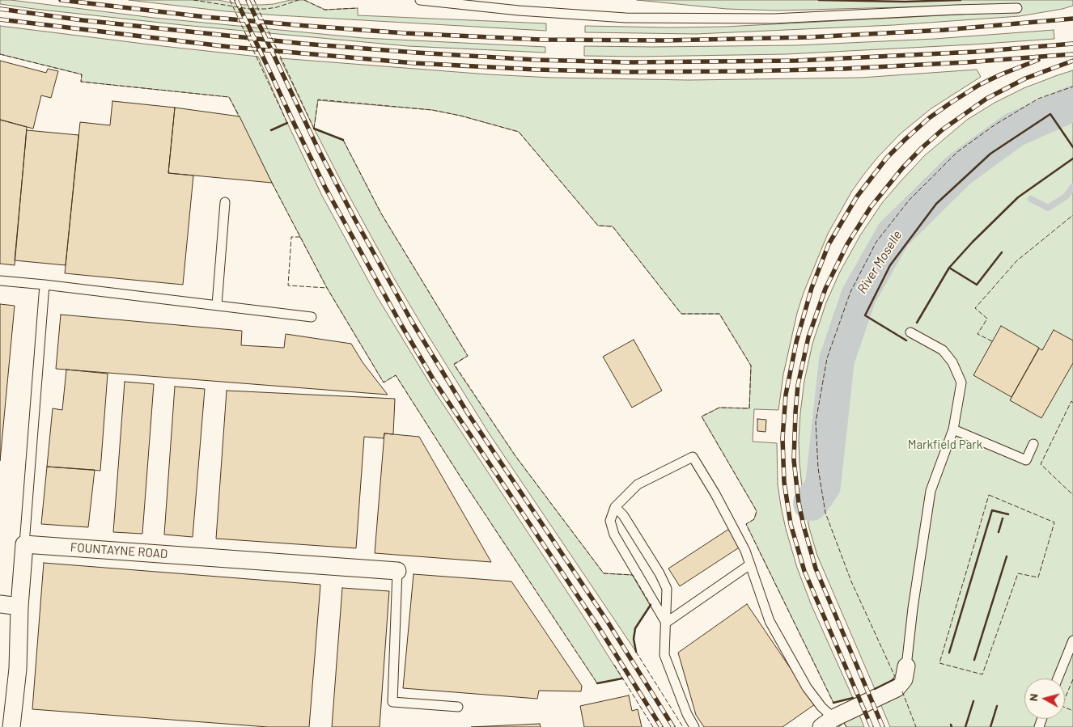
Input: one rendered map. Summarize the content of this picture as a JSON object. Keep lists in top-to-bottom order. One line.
{"streets":{"street":["FOUNTAYNE ROAD"]},"water":["River Moselle"],"parks":["Markfield Park"],"north":"left"}
